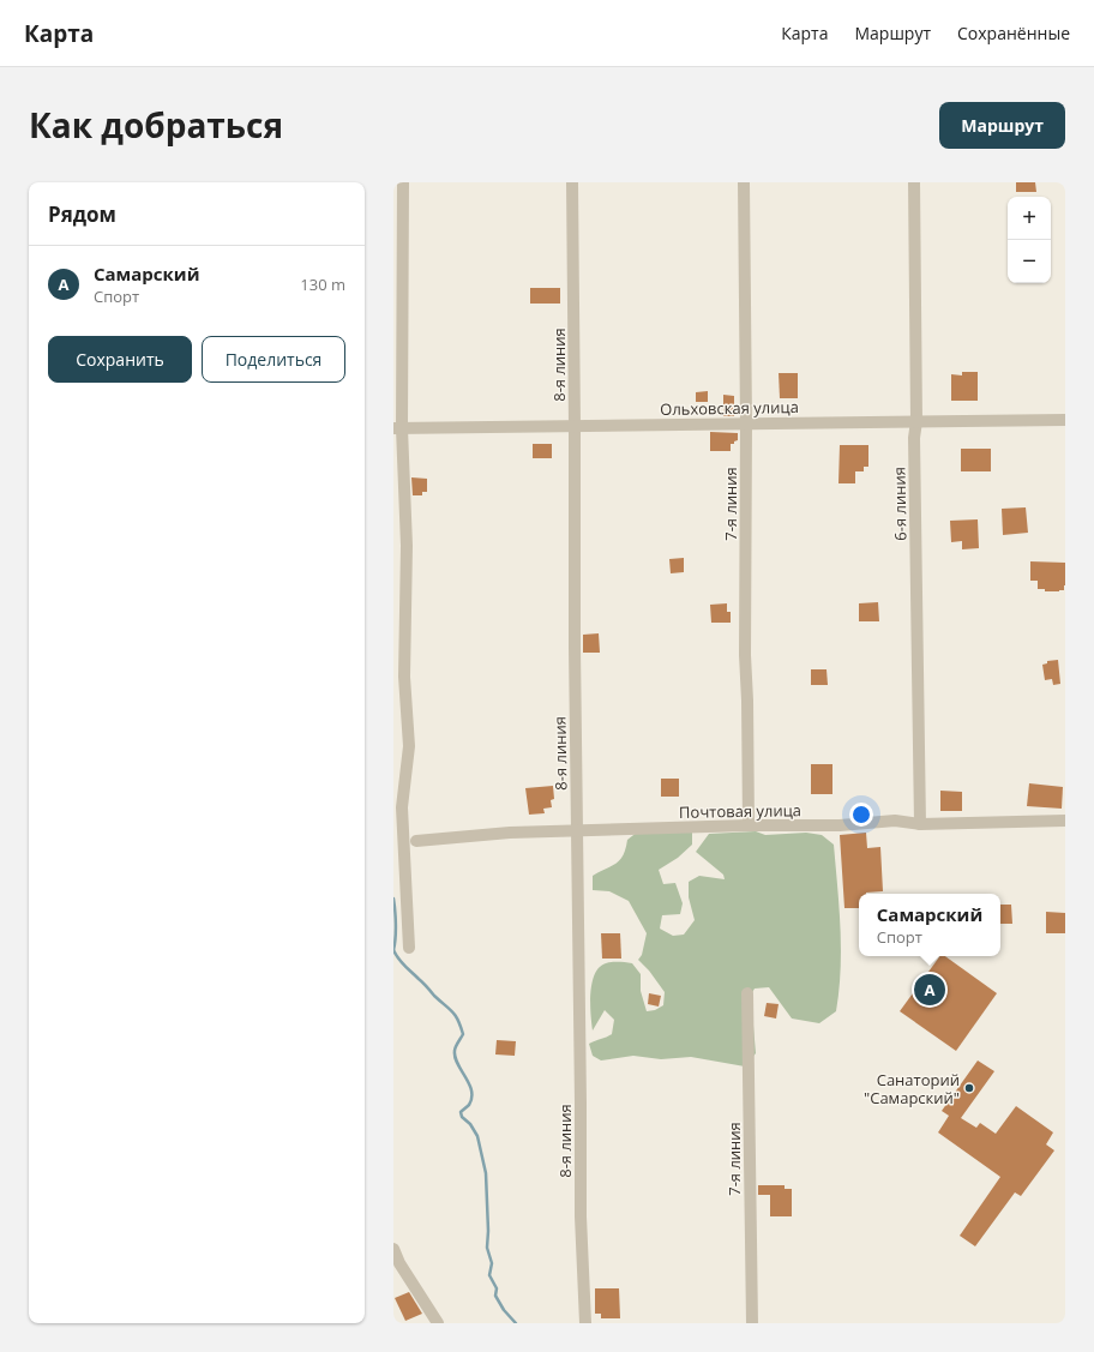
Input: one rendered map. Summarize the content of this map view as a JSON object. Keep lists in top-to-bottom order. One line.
{"streets":{"street":["8-я линия","Ольховская улица","7-я линия","6-я линия","Почтовая улица"]},"crossings":[["8-я линия","Ольховская улица"],["8-я линия","Почтовая улица"],["Ольховская улица","7-я линия"],["Ольховская улица","6-я линия"],["7-я линия","Почтовая улица"],["6-я линия","Почтовая улица"]],"places":["Санаторий \"Самарский\""],"page":{"header":"Карта","nav":["Карта","Маршрут","Сохранённые"],"title":"Как добраться","buttons":["Маршрут",["Сохранить","Поделиться"]],"heading":"Рядом","map_buttons":["+","−"],"list":[{"mark":"A","name":"Самарский","note":"Спорт","value":"130 m"}],"popup":["Самарский","Спорт"],"pins":"A"}}
